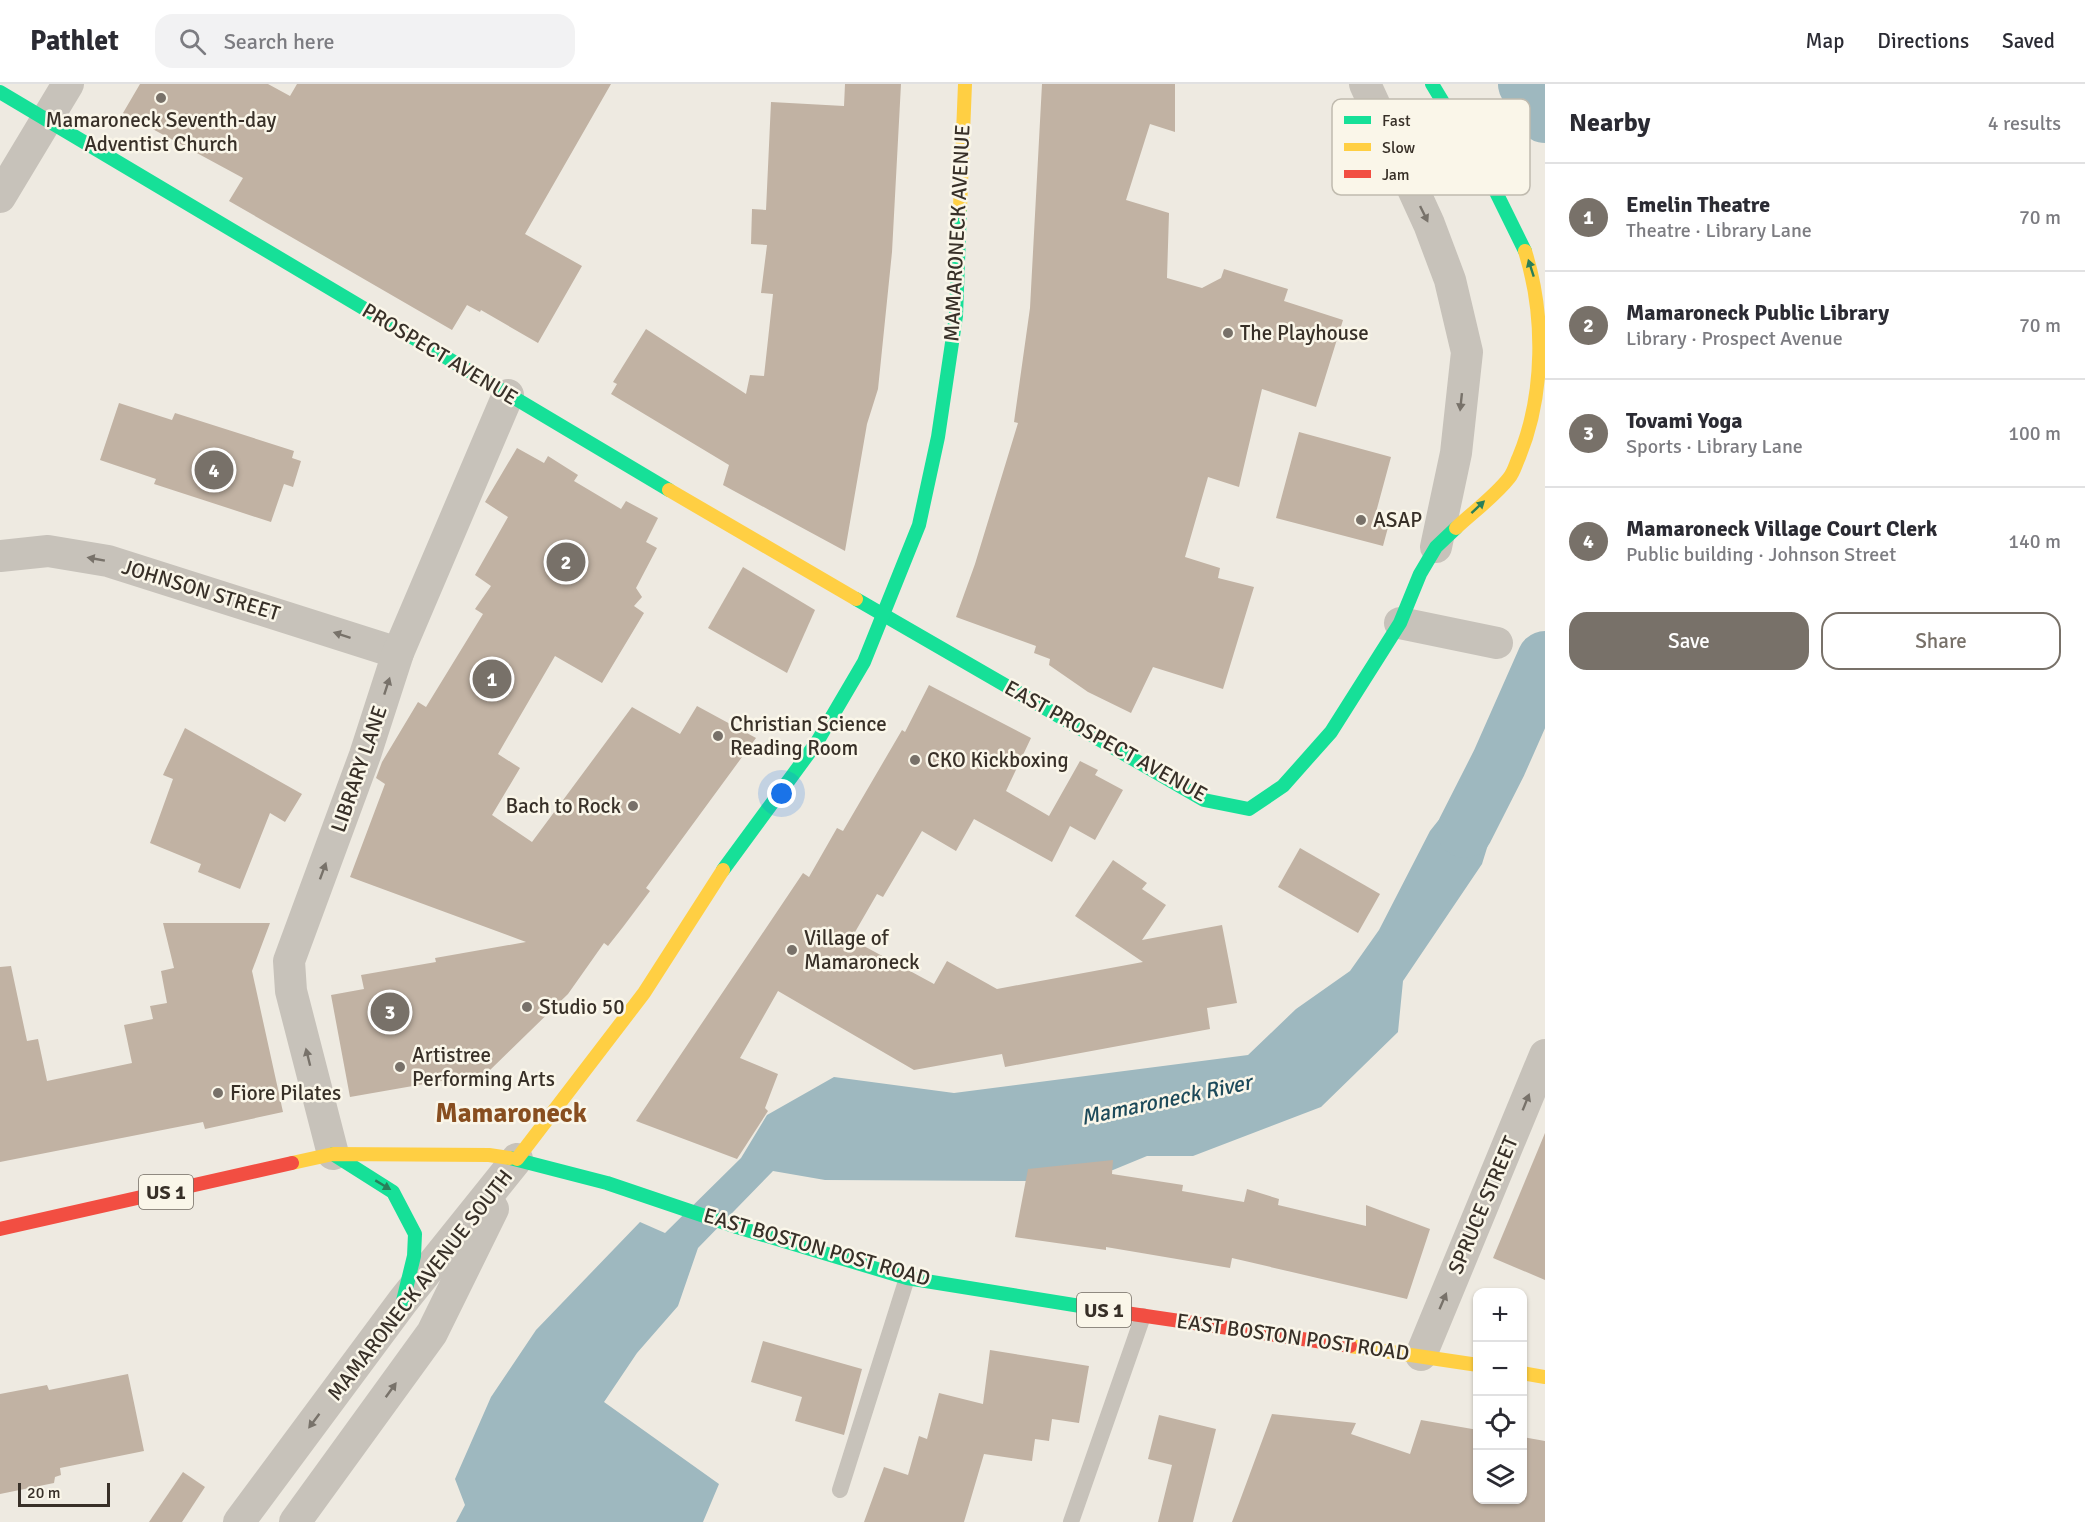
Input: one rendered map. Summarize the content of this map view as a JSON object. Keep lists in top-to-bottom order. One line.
{"streets":{"main road":["MAMARONECK AVENUE","PROSPECT AVENUE","EAST PROSPECT AVENUE","US 1","EAST BOSTON POST ROAD"],"street":["JOHNSON STREET","LIBRARY LANE","SPRUCE STREET","MAMARONECK AVENUE SOUTH"]},"crossings":[["MAMARONECK AVENUE","PROSPECT AVENUE"],["MAMARONECK AVENUE","EAST PROSPECT AVENUE"],["MAMARONECK AVENUE","US 1"],["MAMARONECK AVENUE","EAST BOSTON POST ROAD"],["MAMARONECK AVENUE","MAMARONECK AVENUE SOUTH"],["PROSPECT AVENUE","EAST PROSPECT AVENUE"],["PROSPECT AVENUE","LIBRARY LANE"],["JOHNSON STREET","LIBRARY LANE"],["LIBRARY LANE","US 1"],["US 1","EAST BOSTON POST ROAD"],["US 1","MAMARONECK AVENUE SOUTH"],["SPRUCE STREET","EAST BOSTON POST ROAD"],["EAST BOSTON POST ROAD","MAMARONECK AVENUE SOUTH"]],"one_way":["JOHNSON STREET","LIBRARY LANE","SPRUCE STREET"],"districts":["Mamaroneck"],"water":["Mamaroneck River"],"places":["Mamaroneck Seventh-day Adventist Church","The Playhouse","ASAP","Christian Science Reading Room","CKO Kickboxing","Bach to Rock","Village of Mamaroneck","Studio 50","Artistree Performing Arts","Fiore Pilates"],"legend":["Fast","Slow","Jam"],"scale_bar":"20 m","page":{"header":"Pathlet","search":"Search here","nav":["Map","Directions","Saved"],"heading":["Nearby","4 results"],"list":[{"mark":"1","name":"Emelin Theatre","note":"Theatre · Library Lane","value":"70 m"},{"mark":"2","name":"Mamaroneck Public Library","note":"Library · Prospect Avenue","value":"70 m"},{"mark":"3","name":"Tovami Yoga","note":"Sports · Library Lane","value":"100 m"},{"mark":"4","name":"Mamaroneck Village Court Clerk","note":"Public building · Johnson Street","value":"140 m"}],"pins":["4","2","1","3"],"buttons":["Save","Share"],"map_buttons":["+","−"],"scale":"20 m"}}
